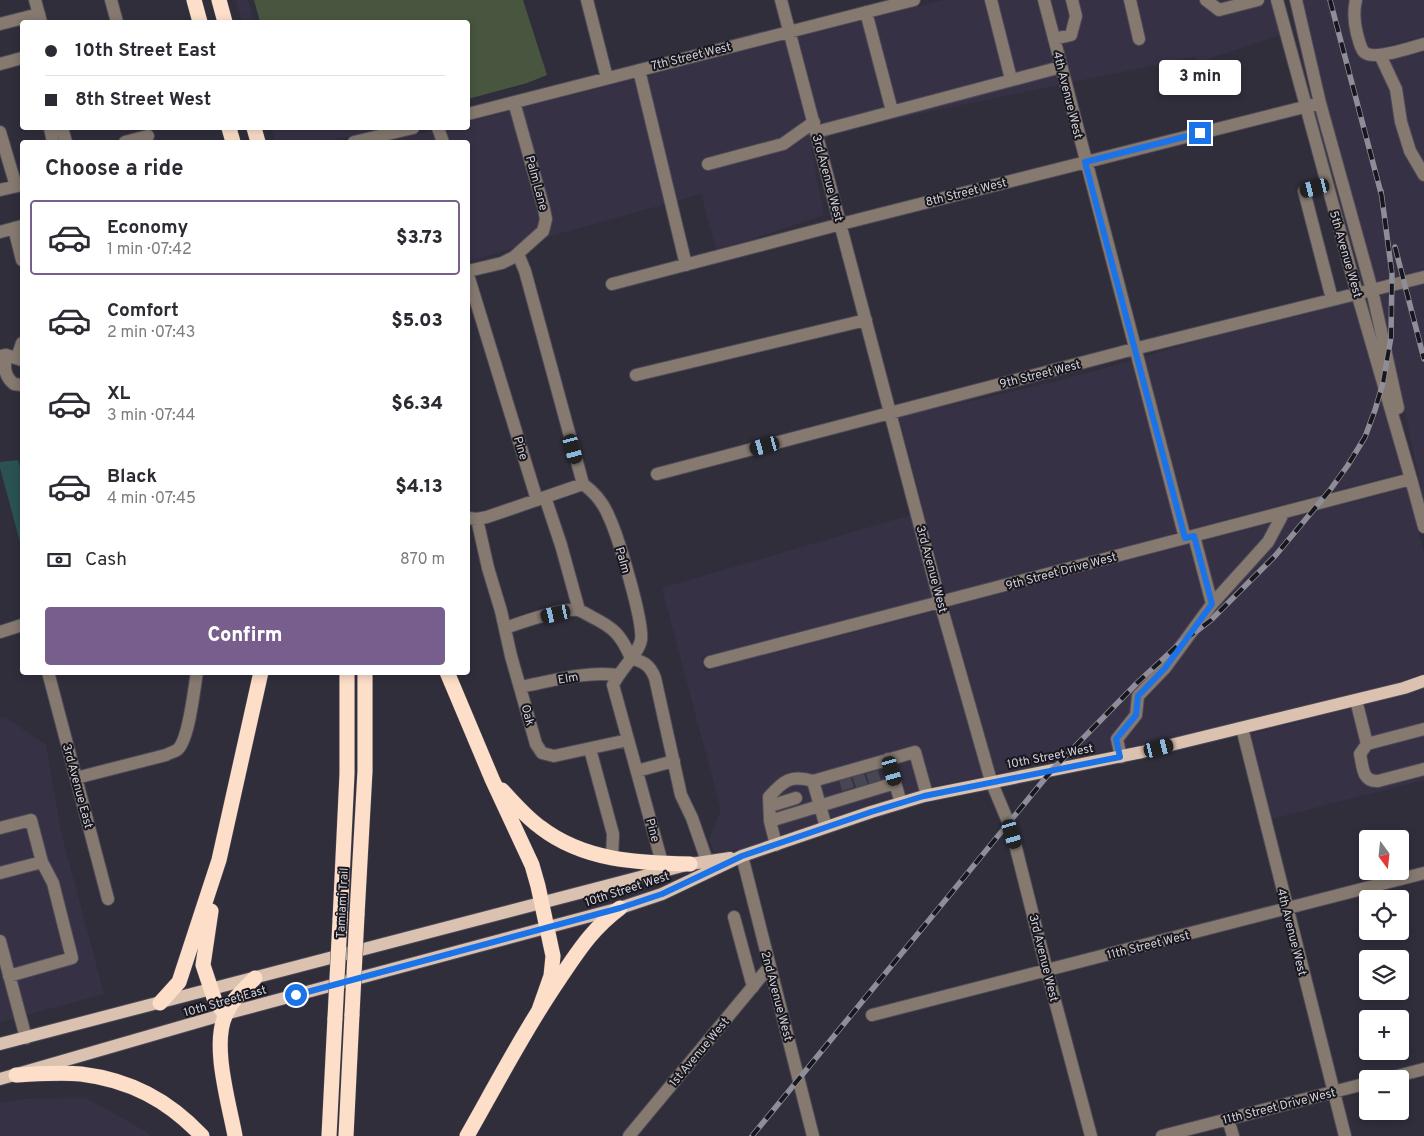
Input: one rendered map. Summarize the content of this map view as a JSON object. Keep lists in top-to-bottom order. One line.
{"streets":{"highway":["Tamiami Trail"],"main road":["10th Street West","10th Street East"],"street":["7th Street West","4th Avenue West","3rd Avenue West","Palm Lane","8th Street West","5th Avenue West","9th Street West","Pine","Palm","9th Street Drive West","Elm","Oak","3rd Avenue East","11th Street West","2nd Avenue West","1st Avenue West","11th Street Drive West"]},"crossings":[["7th Street West","3rd Avenue West"],["7th Street West","Palm Lane"],["4th Avenue West","8th Street West"],["4th Avenue West","9th Street West"],["4th Avenue West","9th Street Drive West"],["4th Avenue West","10th Street West"],["4th Avenue West","11th Street West"],["4th Avenue West","11th Street Drive West"],["3rd Avenue West","8th Street West"],["3rd Avenue West","9th Street West"],["3rd Avenue West","9th Street Drive West"],["3rd Avenue West","10th Street West"],["3rd Avenue West","11th Street West"],["Palm Lane","Palm"],["8th Street West","5th Avenue West"],["5th Avenue West","9th Street West"],["5th Avenue West","9th Street Drive West"],["Pine","Palm"],["Pine","Elm"],["Pine","Oak"],["Pine","10th Street West"],["Palm","Elm"],["Elm","Oak"],["10th Street West","2nd Avenue West"],["10th Street West","10th Street East"],["2nd Avenue West","1st Avenue West"]],"north":"bottom","page":{"banner":["10th Street East","8th Street West"],"bubble":"3 min","heading":"Choose a ride","list":[{"name":"Economy","note":"1 min · 07:42","value":"$3.73"},{"name":"Comfort","note":"2 min · 07:43","value":"$5.03"},{"name":"XL","note":"3 min · 07:44","value":"$6.34"},{"name":"Black","note":"4 min · 07:45","value":"$4.13"}],"pay":["Cash","870 m"],"buttons":"Confirm","map_buttons":["+","−"]}}
